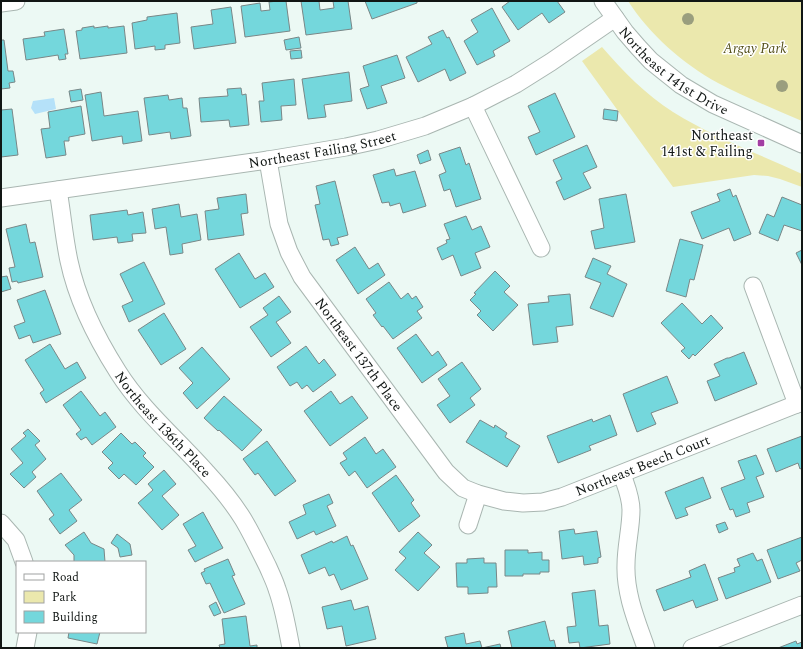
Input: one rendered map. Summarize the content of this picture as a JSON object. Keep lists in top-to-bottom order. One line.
{"streets":{"street":["Northeast 141st Drive","Northeast Failing Street","Northeast 137th Place","Northeast 136th Place","Northeast Beech Court"]},"crossings":[["Northeast 141st Drive","Northeast Failing Street"],["Northeast Failing Street","Northeast 137th Place"],["Northeast Failing Street","Northeast 136th Place"],["Northeast 137th Place","Northeast Beech Court"]],"parks":["Argay Park"],"places":{"transit":["Northeast 141st & Failing"]},"legend":["Road","Park","Building"]}
